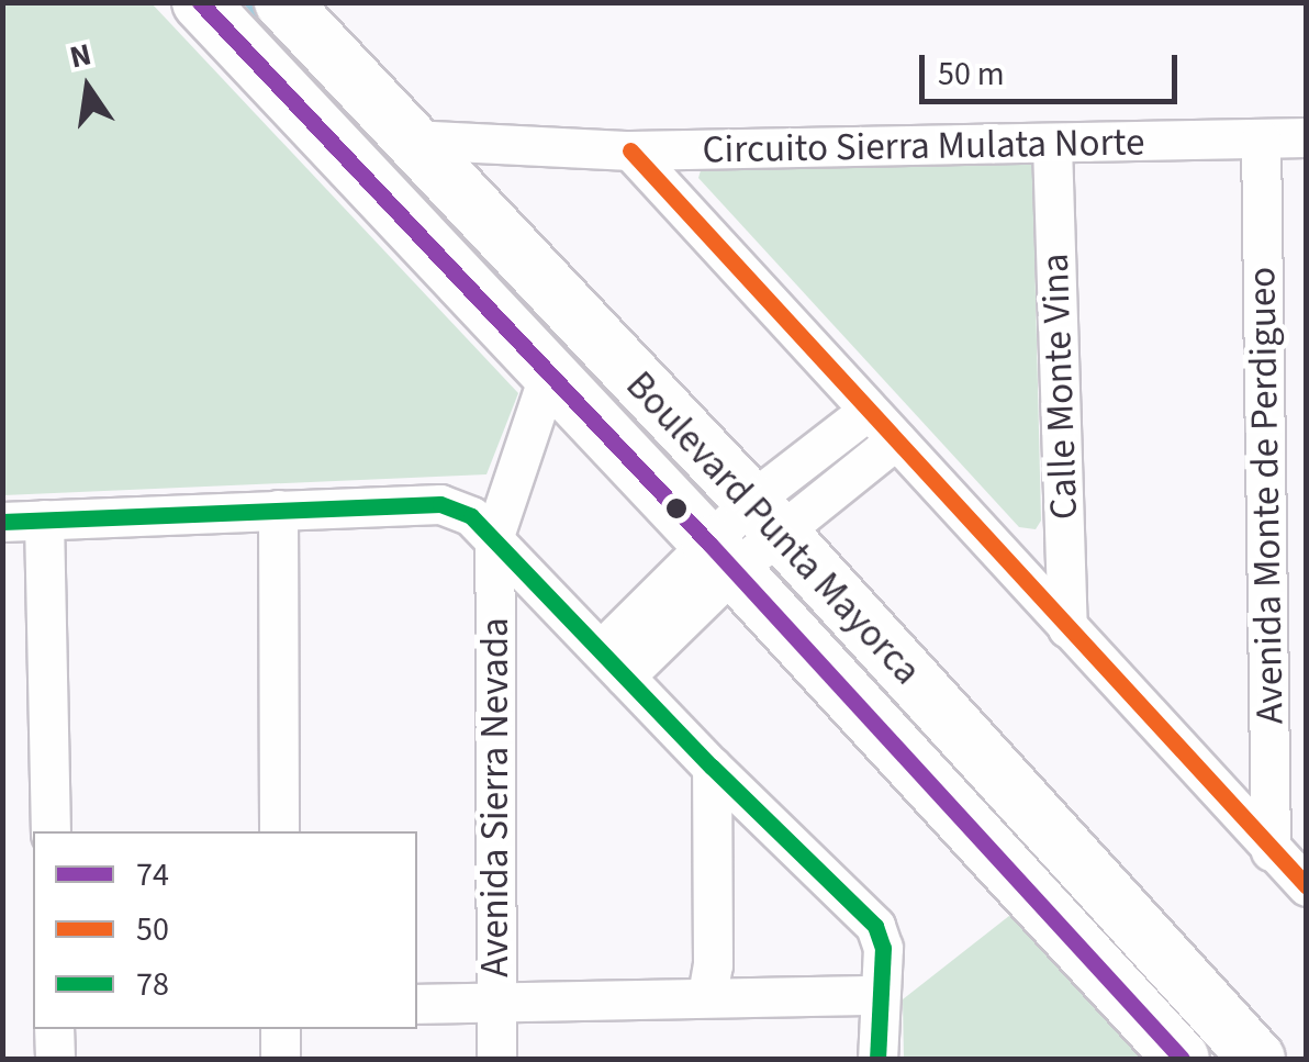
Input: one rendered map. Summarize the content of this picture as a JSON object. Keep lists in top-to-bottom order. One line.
{"streets":{"street":["Circuito Sierra Mulata Norte","Calle Monte Vina","Avenida Monte de Perdigueo","Boulevard Punta Mayorca","Avenida Sierra Nevada"]},"crossings":[["Circuito Sierra Mulata Norte","Calle Monte Vina"],["Circuito Sierra Mulata Norte","Avenida Monte de Perdigueo"],["Circuito Sierra Mulata Norte","Boulevard Punta Mayorca"],["Boulevard Punta Mayorca","Avenida Sierra Nevada"]],"lines":["transit line 74","transit line 50","transit line 78"],"legend":["74","50","78"],"scale_bar":"50 m","north":"top"}
